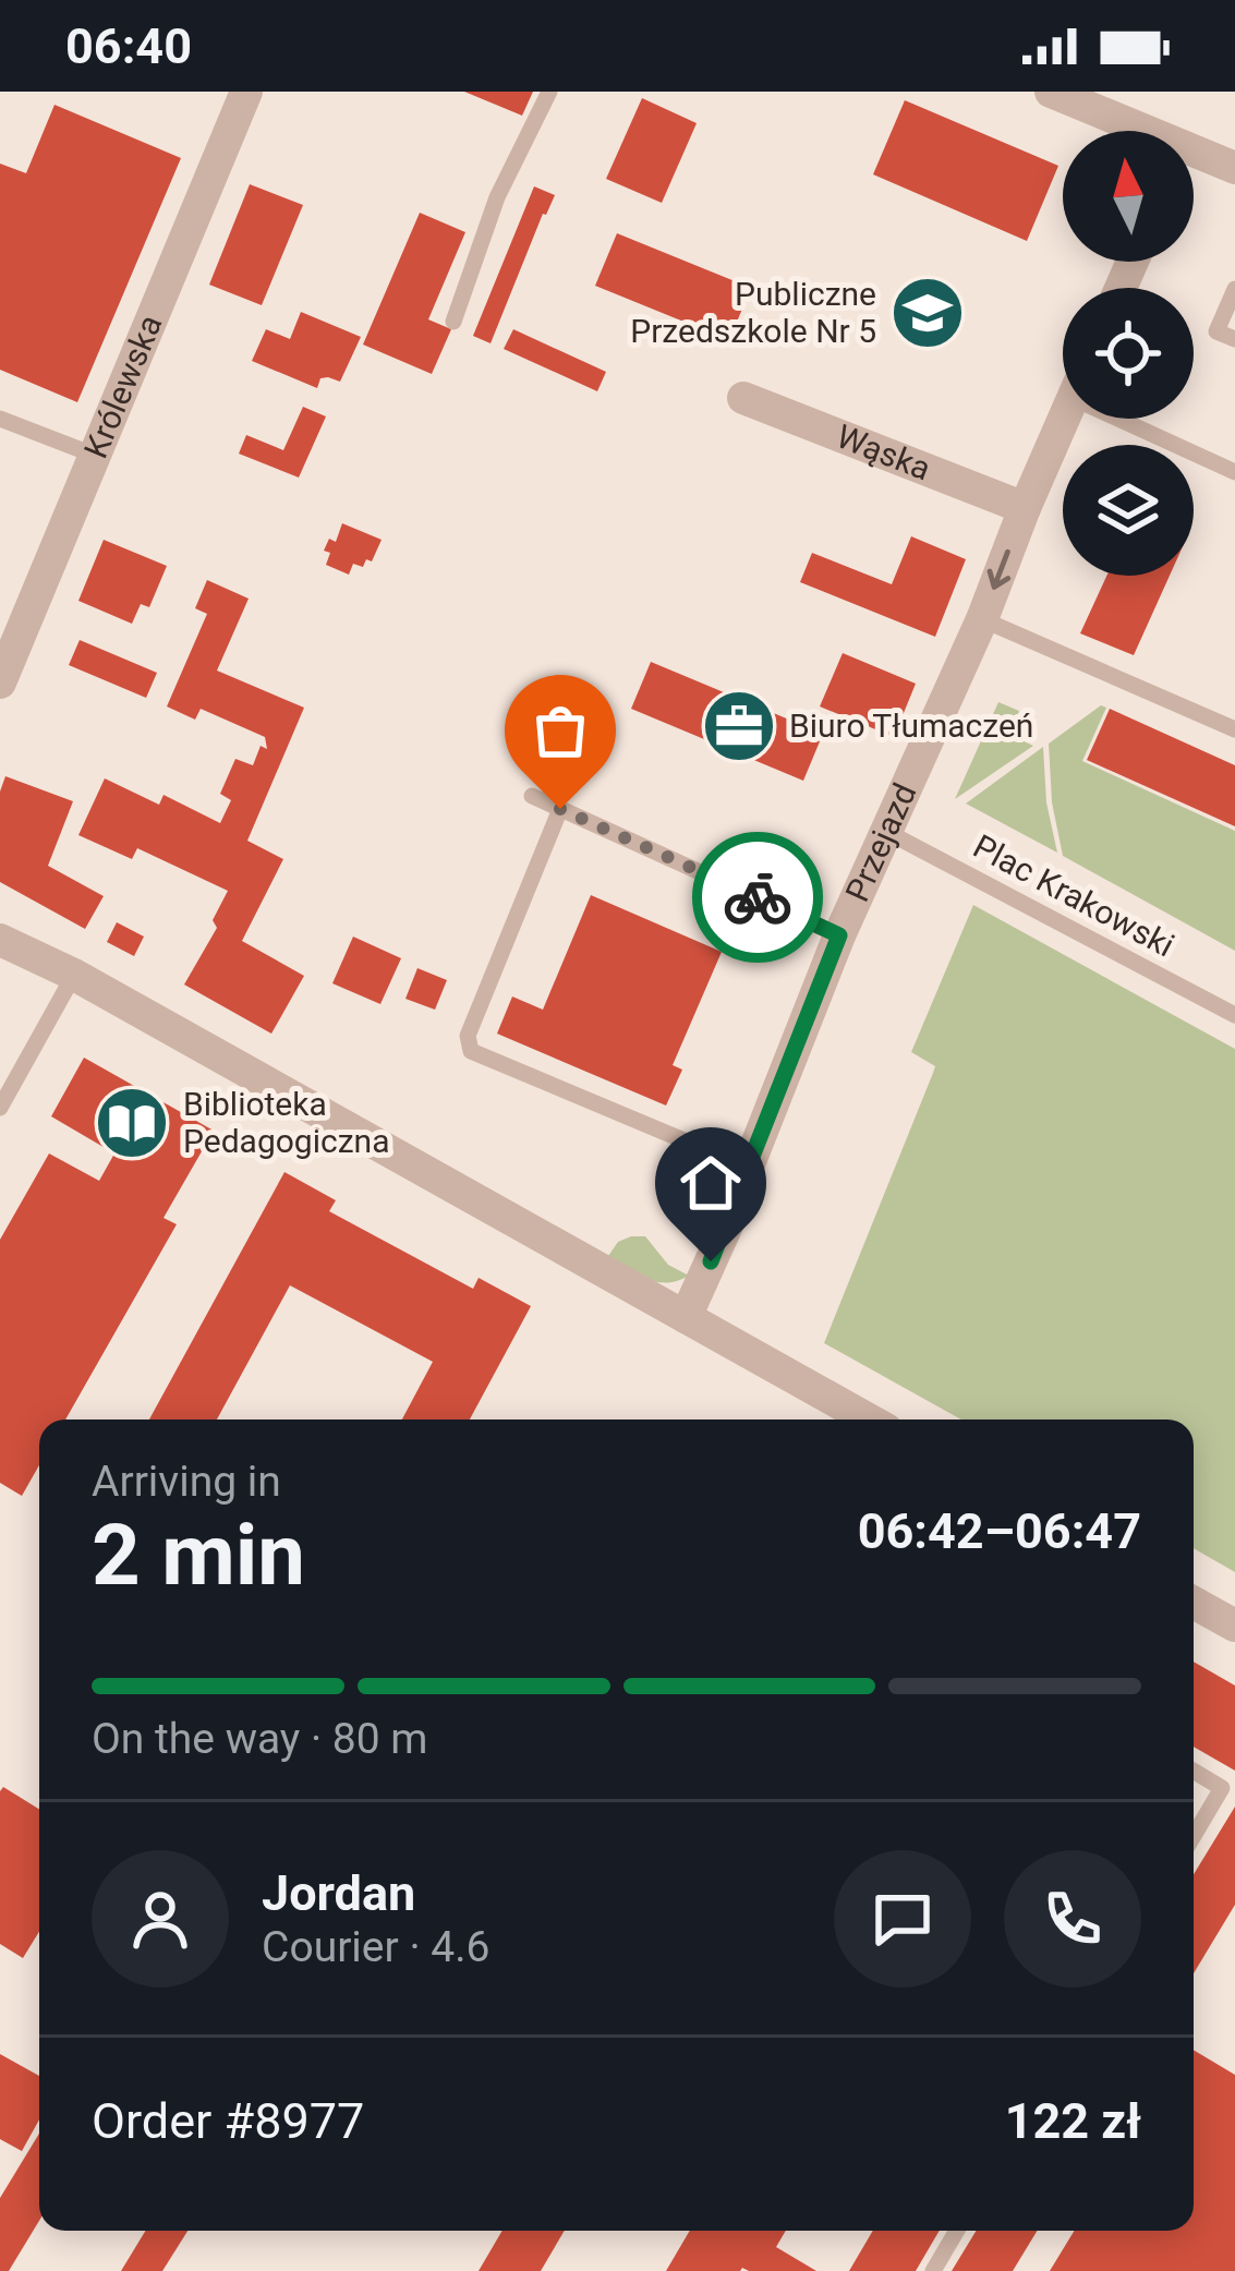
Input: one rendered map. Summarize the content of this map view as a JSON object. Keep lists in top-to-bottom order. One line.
{"streets":{"street":["Królewska","Wąska","Przejazd"],"lane":["Plac Krakowski"]},"crossings":[["Wąska","Przejazd"],["Przejazd","Plac Krakowski"]],"places":{"school or university":["Publiczne Przedszkole Nr 5"],"office":["Biuro Tłumaczeń"],"library":["Biblioteka Pedagogiczna"]},"north":"top","page":{"status":"06:40","heading":["2 min","Arriving in","06:42–06:47"],"panel":["Jordan","Courier · 4.6","Order #8977","122 zł"],"bar":"On the way · 80 m"}}
